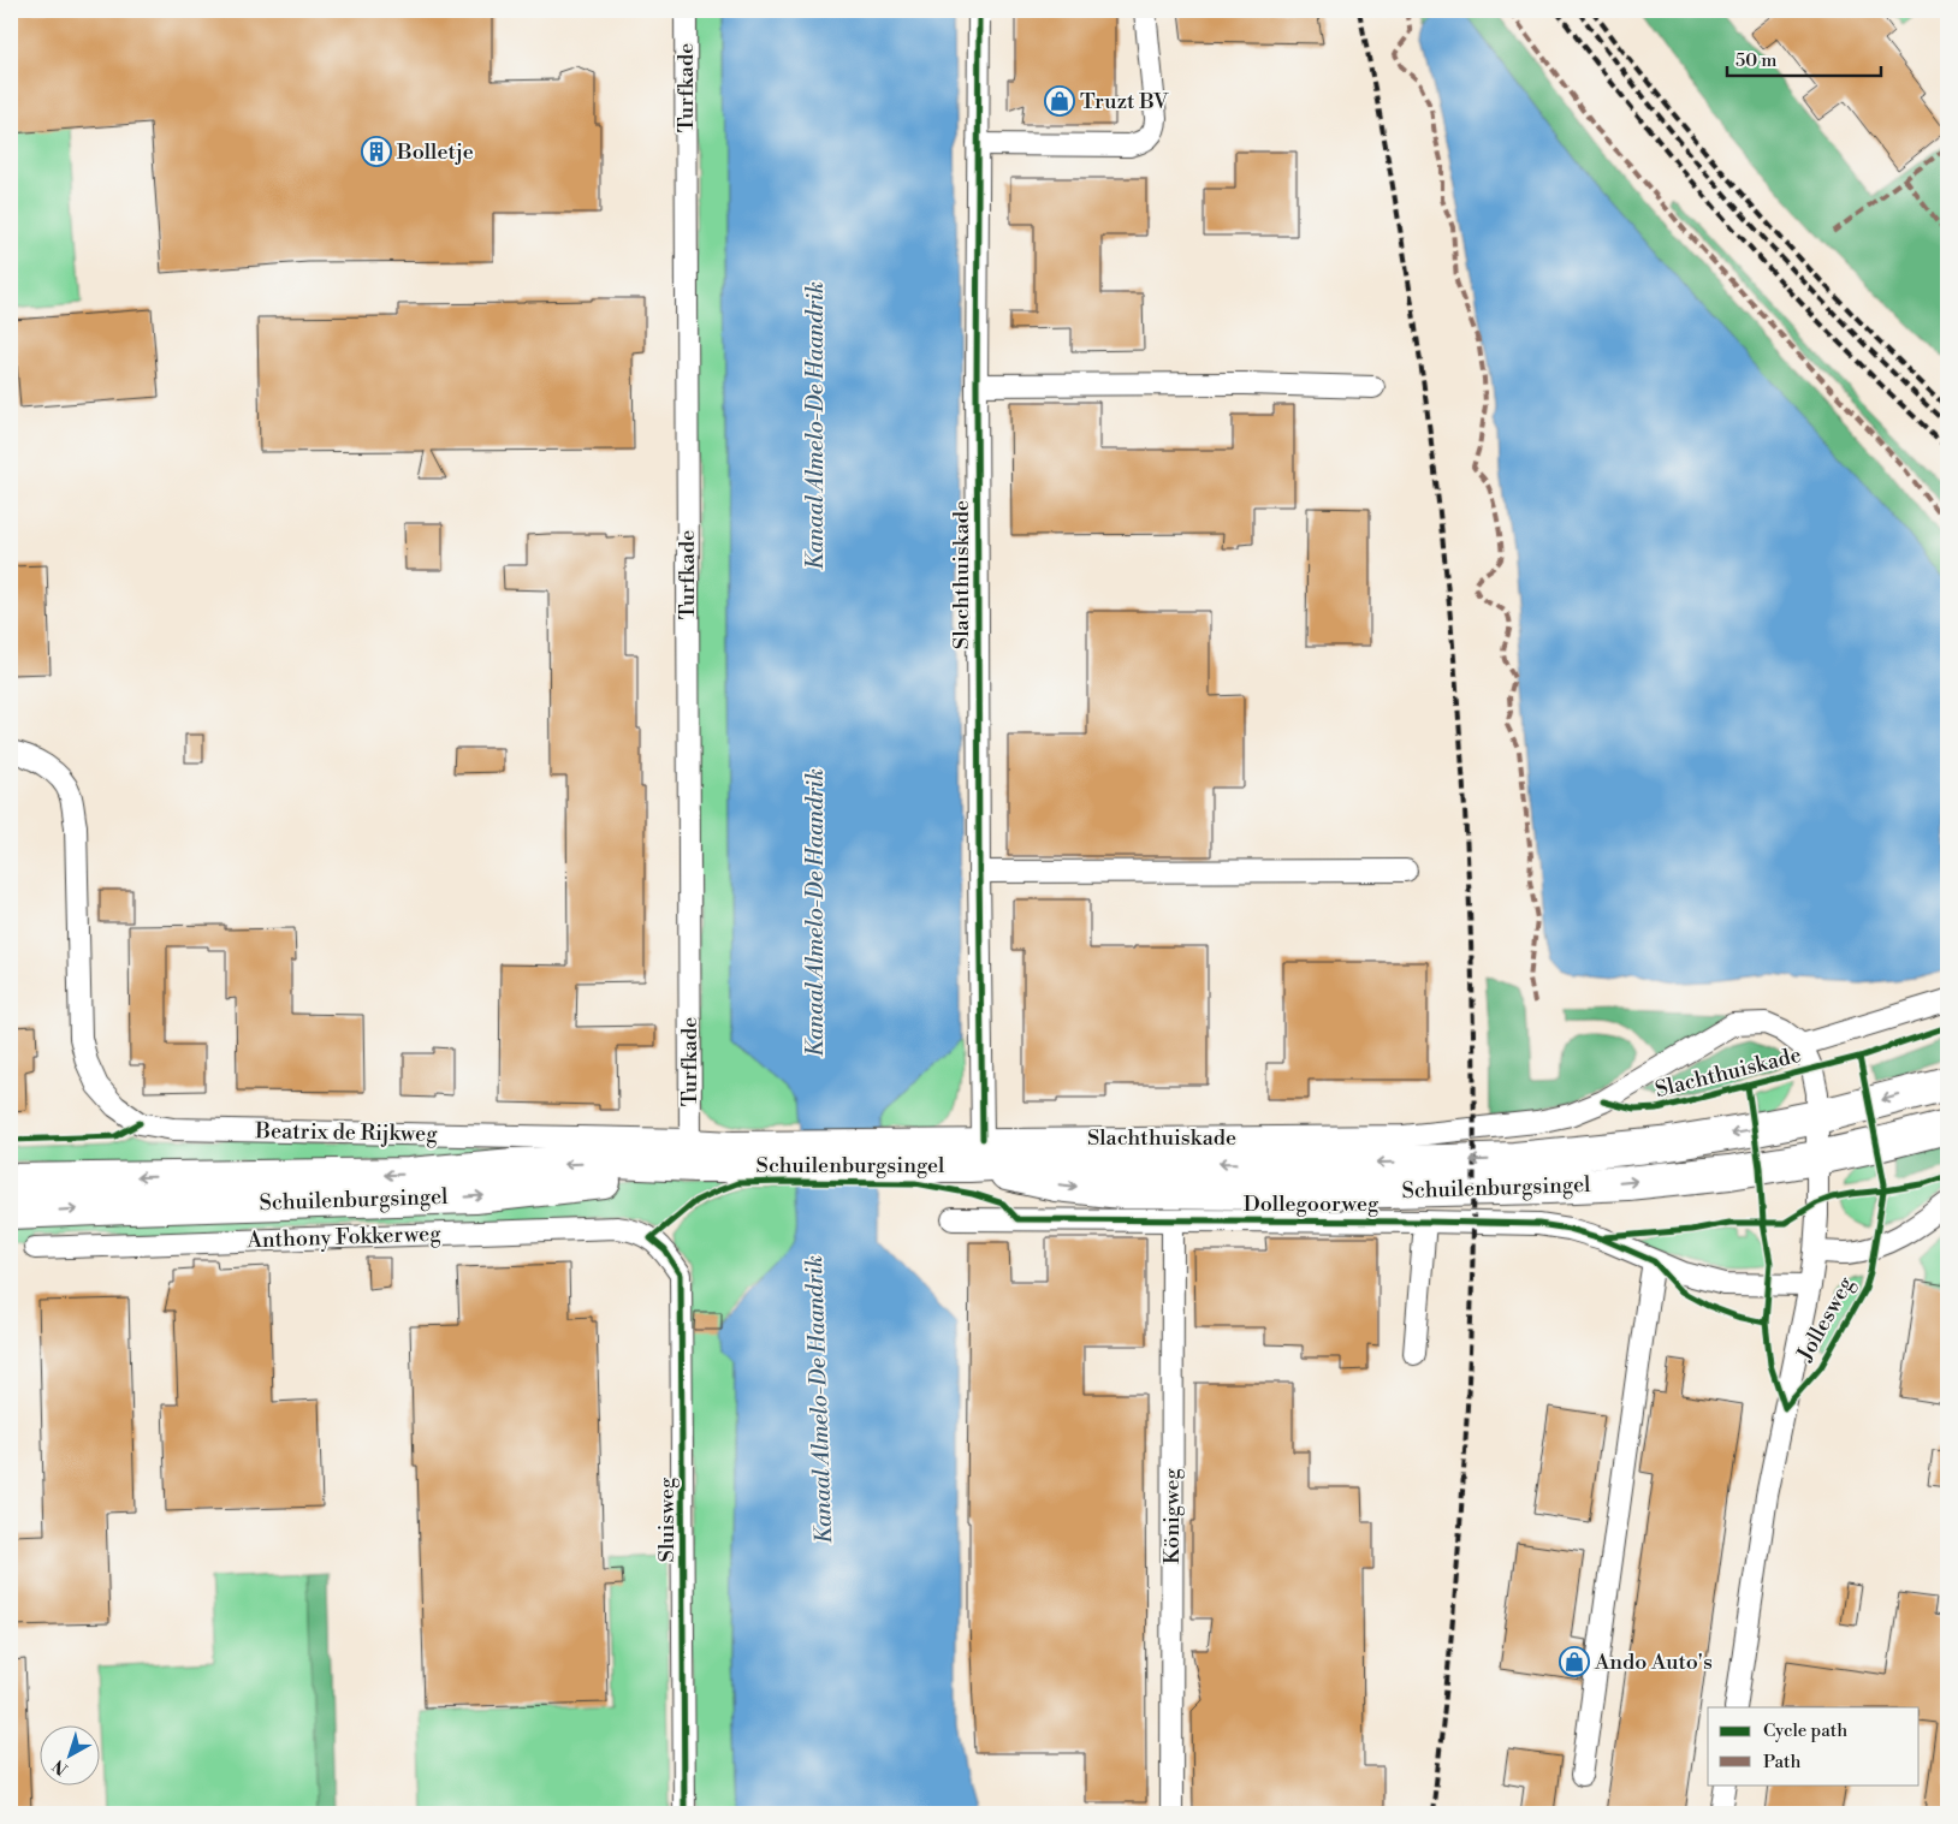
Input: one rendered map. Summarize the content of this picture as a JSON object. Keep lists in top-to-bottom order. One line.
{"streets":{"main road":["Schuilenburgsingel"],"street":["Turfkade","Slachthuiskade","Beatrix de Rijkweg","Dollegoorweg","Anthony Fokkerweg","Jollesweg","Königweg","Sluisweg"]},"crossings":[["Turfkade","Beatrix de Rijkweg"],["Turfkade","Schuilenburgsingel"],["Slachthuiskade","Schuilenburgsingel"],["Slachthuiskade","Jollesweg"],["Beatrix de Rijkweg","Schuilenburgsingel"],["Schuilenburgsingel","Jollesweg"],["Dollegoorweg","Jollesweg"],["Dollegoorweg","Königweg"],["Anthony Fokkerweg","Sluisweg"]],"water":["Kanaal Almelo-De Haandrik"],"places":{"shop":["Truzt BV","Ando Auto's"],"building":["Bolletje"]},"legend":["Cycle path","Path"],"scale_bar":"50 m","north":"bottom left"}
